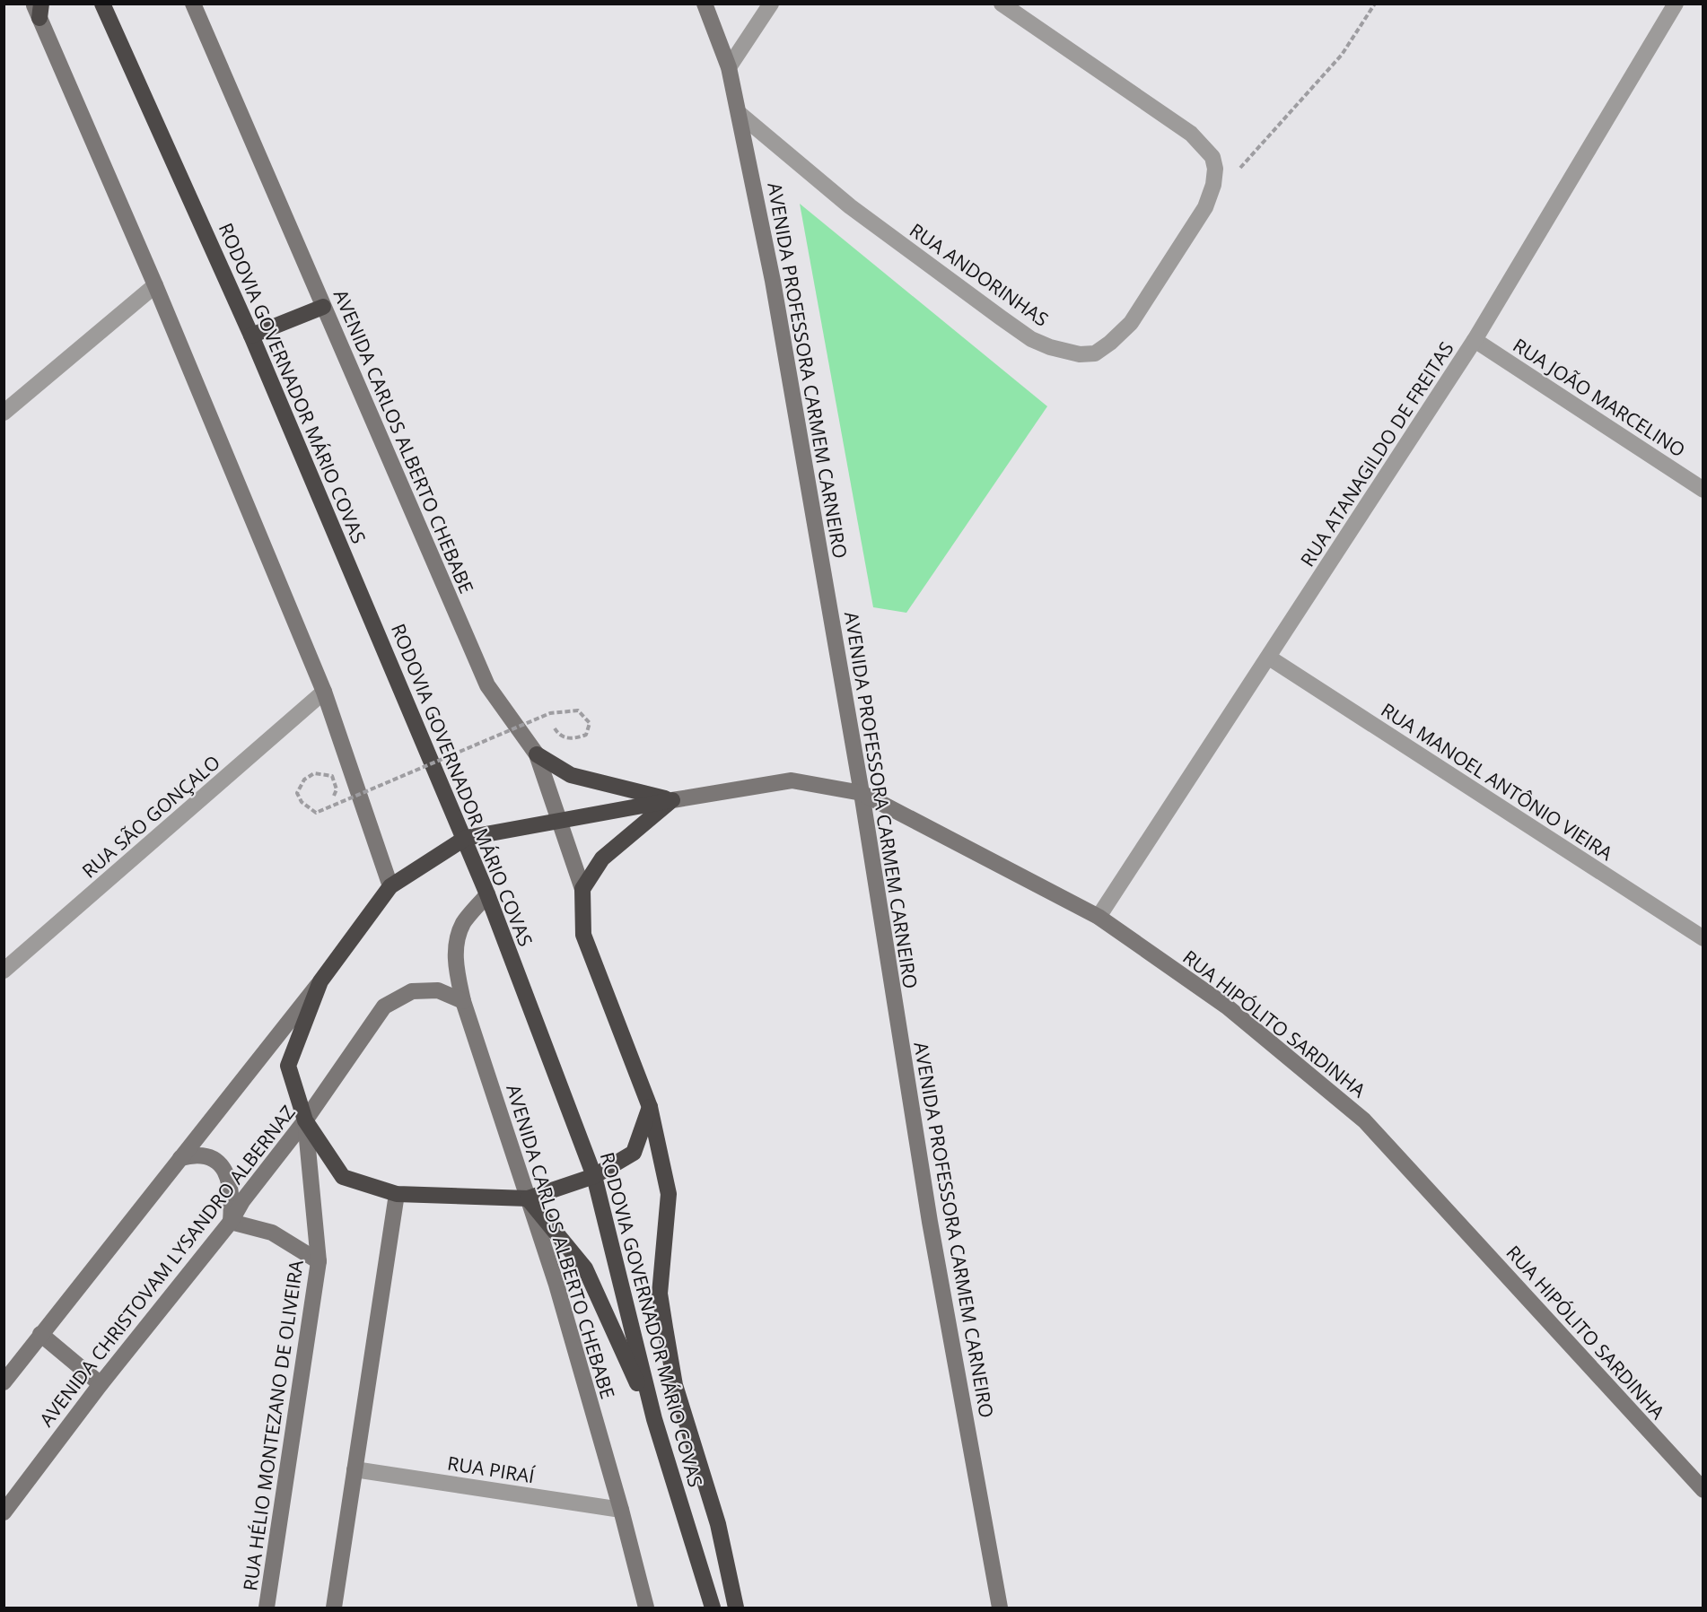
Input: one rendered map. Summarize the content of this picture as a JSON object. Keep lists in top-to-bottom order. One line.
{"streets":{"highway":["RODOVIA GOVERNADOR MÁRIO COVAS"],"main road":["AVENIDA PROFESSORA CARMEM CARNEIRO","AVENIDA CARLOS ALBERTO CHEBABE","RUA HIPÓLITO SARDINHA","AVENIDA CHRISTOVAM LYSANDRO ALBERNAZ","RUA HÉLIO MONTEZANO DE OLIVEIRA"],"street":["RUA ANDORINHAS","RUA JOÃO MARCELINO","RUA ATANAGILDO DE FREITAS","RUA MANOEL ANTÔNIO VIEIRA","RUA SÃO GONÇALO","RUA PIRAÍ"]},"crossings":[["RUA ANDORINHAS","AVENIDA PROFESSORA CARMEM CARNEIRO"],["AVENIDA PROFESSORA CARMEM CARNEIRO","RUA HIPÓLITO SARDINHA"],["RODOVIA GOVERNADOR MÁRIO COVAS","AVENIDA CARLOS ALBERTO CHEBABE"],["RUA JOÃO MARCELINO","RUA ATANAGILDO DE FREITAS"],["AVENIDA CARLOS ALBERTO CHEBABE","AVENIDA CHRISTOVAM LYSANDRO ALBERNAZ"],["AVENIDA CARLOS ALBERTO CHEBABE","RUA PIRAÍ"],["RUA ATANAGILDO DE FREITAS","RUA MANOEL ANTÔNIO VIEIRA"],["RUA ATANAGILDO DE FREITAS","RUA HIPÓLITO SARDINHA"],["AVENIDA CHRISTOVAM LYSANDRO ALBERNAZ","RUA HÉLIO MONTEZANO DE OLIVEIRA"]]}
